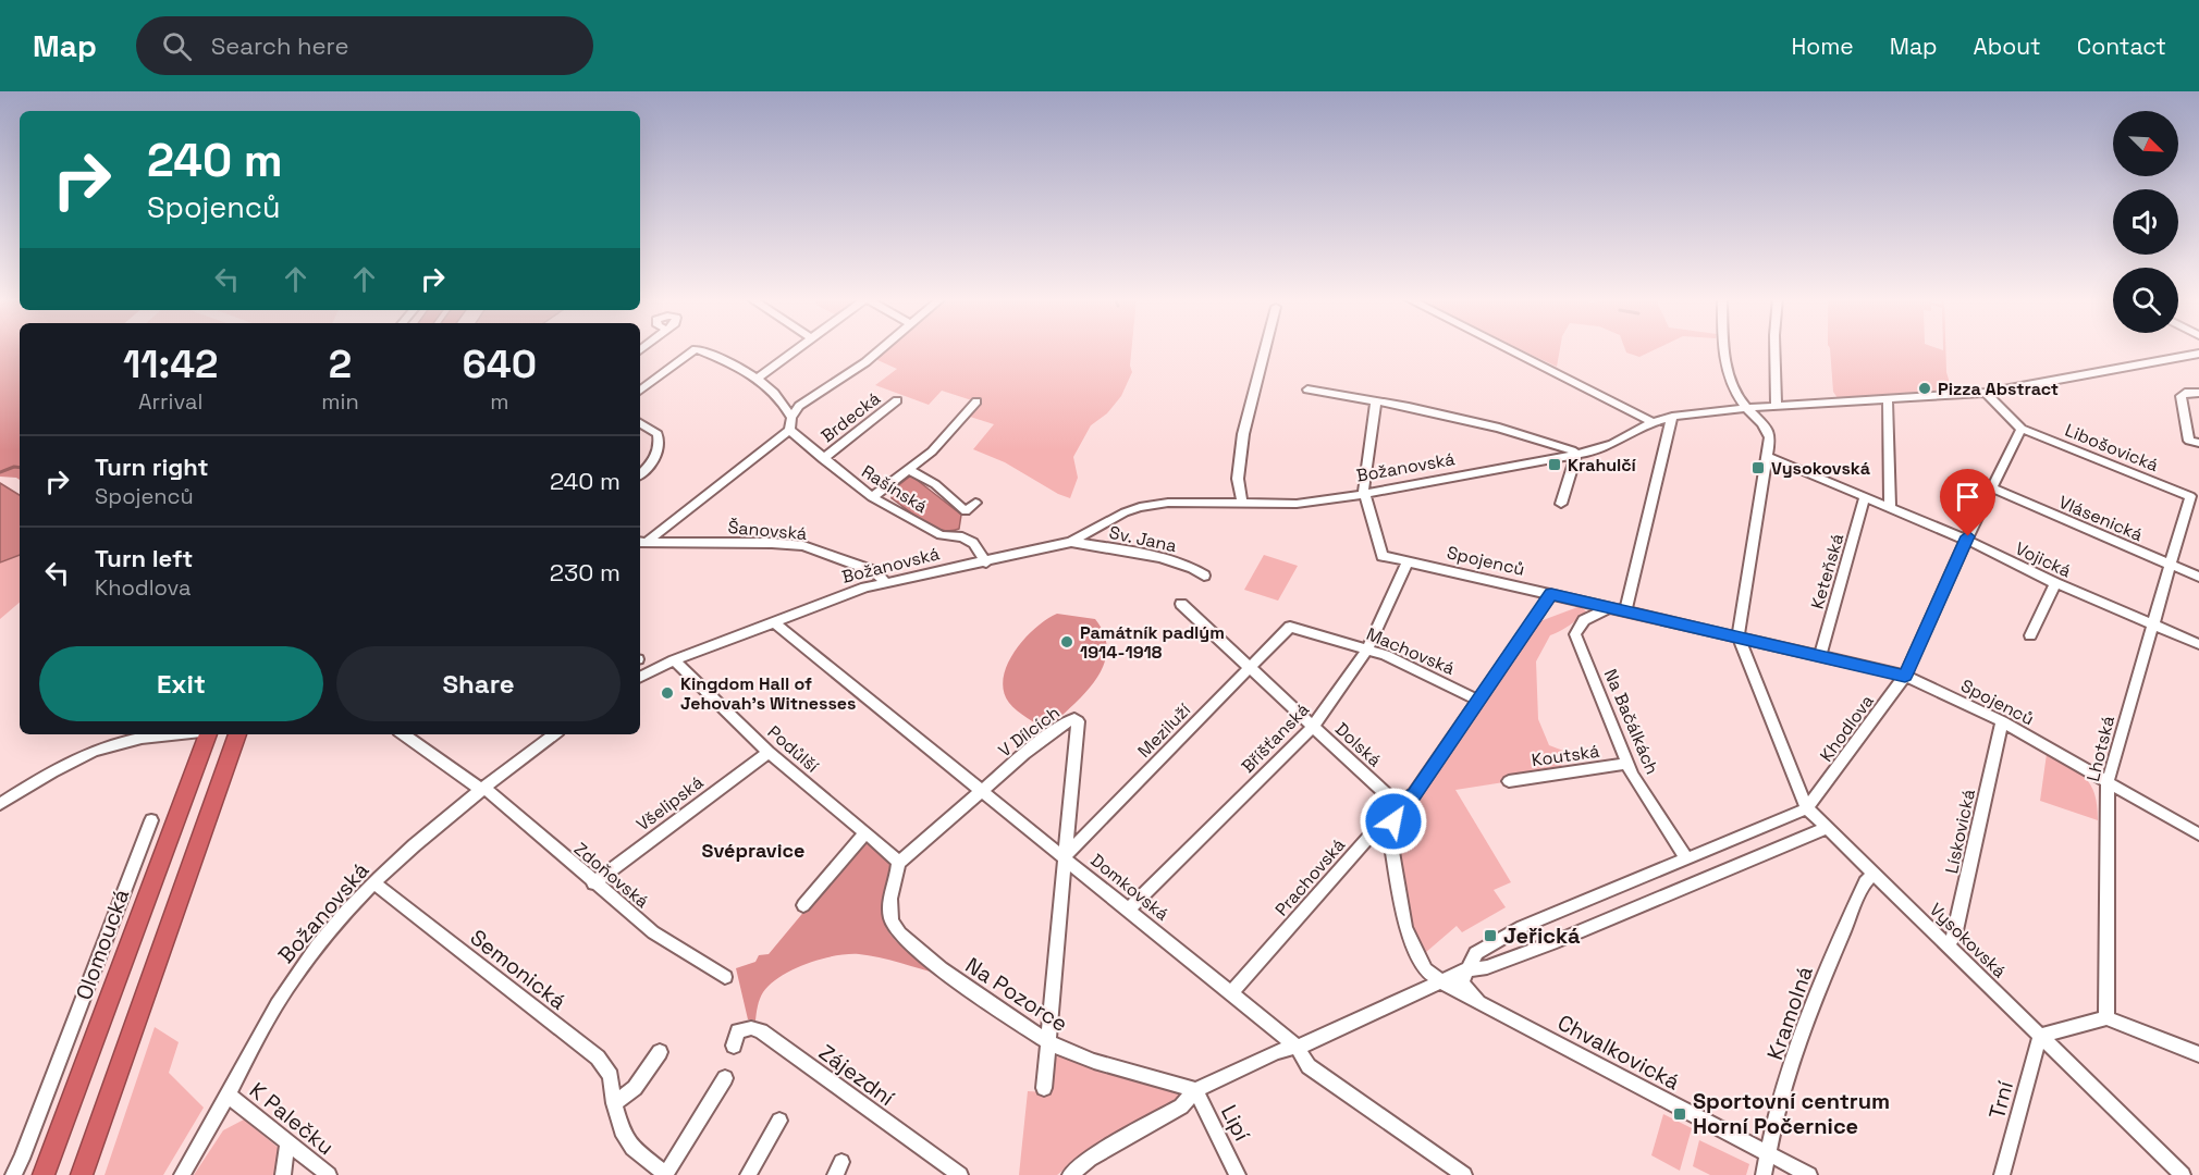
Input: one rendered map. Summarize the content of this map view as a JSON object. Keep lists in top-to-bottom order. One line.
{"streets":{"highway":["Olomoucká"],"street":["Brdecká","Libošovická","Božanovská","Rašínská","Vlásenická","Šanovská","Sv. Jana","Vojická","Spojenců","Keteňská","Machovská","Na Bačálkách","Khodlova","Meziluží","V Dílcích","Bříšťanská","Dolská","Podůlší","Lhotská","Koutská","Všelipská","Lískovická","Zdoňovská","Prachovská","Domkovská","Vysokovská","Semonická","Na Pozorce","Kramolná","Chvalkovická","Zájezdní","Trní","K Palečku","Lipí"]},"crossings":[["Brdecká","Rašínská"],["Libošovická","Khodlova"],["Libošovická","Lhotská"],["Božanovská","Rašínská"],["Božanovská","Šanovská"],["Božanovská","Sv. Jana"],["Božanovská","Spojenců"],["Božanovská","Podůlší"],["Božanovská","Zdoňovská"],["Božanovská","Domkovská"],["Božanovská","Vysokovská"],["Božanovská","Semonická"],["Božanovská","K Palečku"],["Vlásenická","Khodlova"],["Vlásenická","Lhotská"],["Vojická","Keteňská"],["Vojická","Khodlova"],["Vojická","Lhotská"],["Vojická","Vysokovská"],["Spojenců","Keteňská"],["Spojenců","Na Bačálkách"],["Spojenců","Khodlova"],["Spojenců","Bříšťanská"],["Spojenců","Lhotská"],["Spojenců","Lískovická"],["Spojenců","Prachovská"],["Spojenců","Vysokovská"],["Machovská","Meziluží"],["Machovská","Bříšťanská"],["Machovská","Prachovská"],["Na Bačálkách","Koutská"],["Khodlova","Vysokovská"],["Meziluží","V Dílcích"],["Meziluží","Dolská"],["Meziluží","Domkovská"],["V Dílcích","Podůlší"],["V Dílcích","Domkovská"],["V Dílcích","Na Pozorce"],["Bříšťanská","Dolská"],["Bříšťanská","Domkovská"],["Dolská","Prachovská"],["Podůlší","Všelipská"],["Podůlší","Na Pozorce"],["Všelipská","Zdoňovská"],["Lískovická","Vysokovská"],["Prachovská","Domkovská"],["Vysokovská","Kramolná"],["Vysokovská","Trní"],["Na Pozorce","Lipí"],["Kramolná","Chvalkovická"]],"districts":["Svépravice"],"places":{"other":["Pizza Abstract","Památník padlým 1914-1918","Kingdom Hall of Jehovah's Witnesses"],"transit":["Krahulčí","Vysokovská","Jeřická","Sportovní centrum Horní Počernice"]},"north":"bottom right","page":{"header":"Map","search":"Search here","nav":["Home","Map","About","Contact"],"turn":["240 m","Spojenců"],"eta":["11:42","Arrival","2","min","640","m"],"list":[{"name":"Turn right","note":"Spojenců","value":"240 m"},{"name":"Turn left","note":"Khodlova","value":"230 m"}],"buttons":["Exit","Share"]}}
